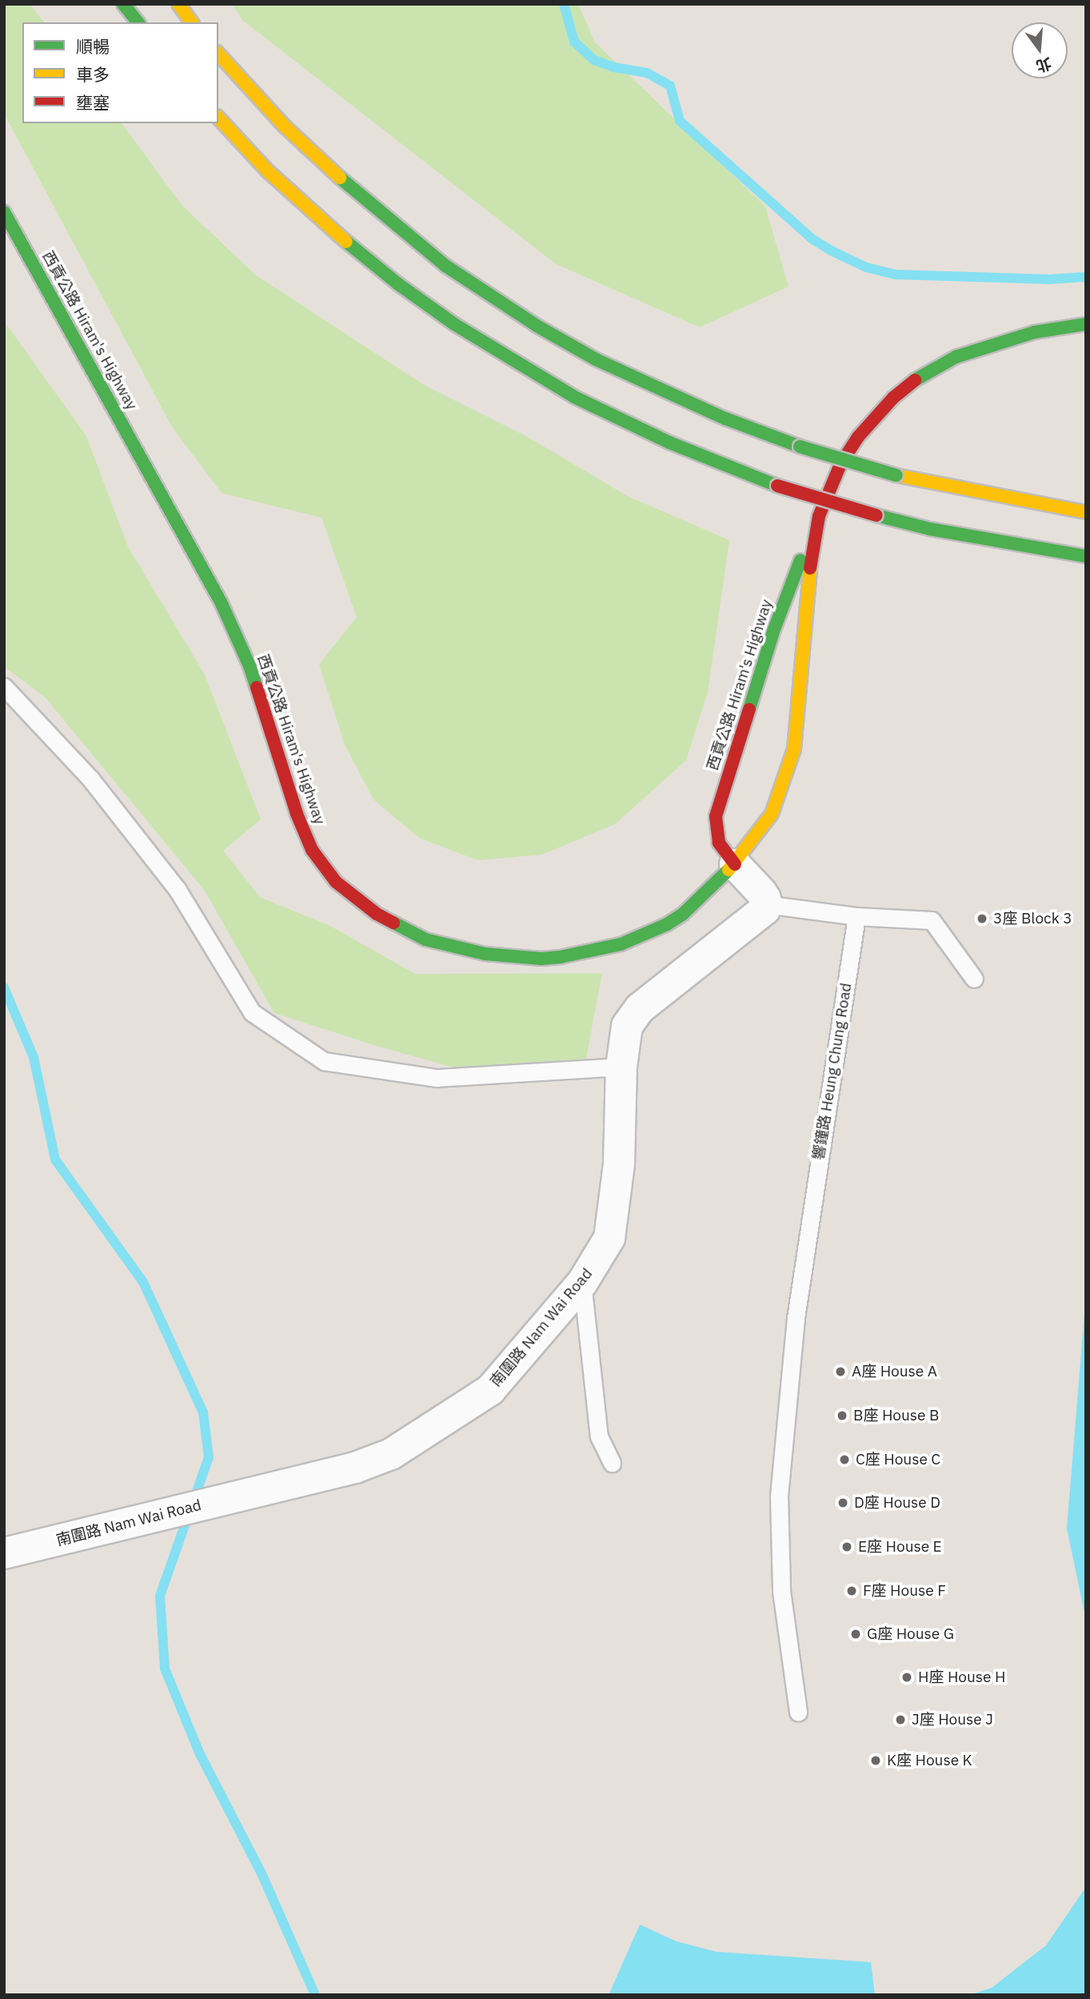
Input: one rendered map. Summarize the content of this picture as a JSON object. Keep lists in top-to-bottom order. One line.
{"streets":{"street":["西貢公路 Hiram's Highway","南圍路 Nam Wai Road"],"lane":["響鐘路 Heung Chung Road"]},"places":["3座 Block 3","A座 House A","B座 House B","C座 House C","D座 House D","E座 House E","F座 House F","G座 House G","H座 House H","J座 House J","K座 House K"],"legend":["順暢","車多","壅塞"],"north":"bottom"}
